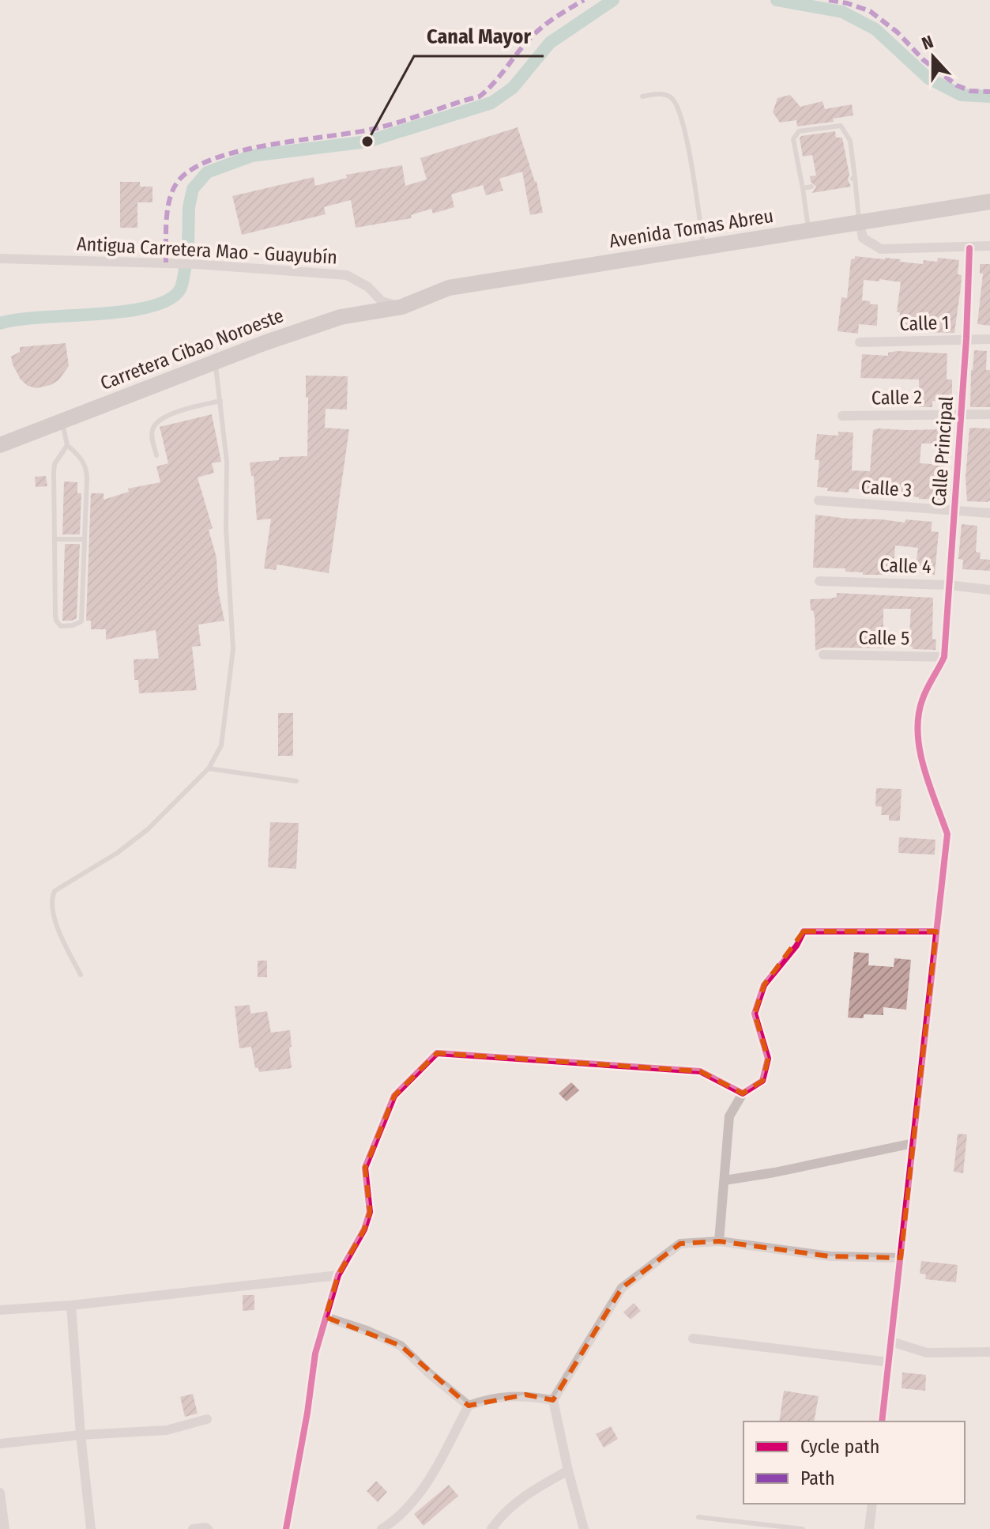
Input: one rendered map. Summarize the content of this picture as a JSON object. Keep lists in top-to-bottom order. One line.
{"streets":{"main road":["Avenida Tomas Abreu","Carretera Cibao Noroeste"],"street":["Antigua Carretera Mao - Guayubín","Calle 1","Calle 2","Calle Principal","Calle 3","Calle 4","Calle 5"]},"crossings":[["Avenida Tomas Abreu","Antigua Carretera Mao - Guayubín"],["Avenida Tomas Abreu","Carretera Cibao Noroeste"],["Antigua Carretera Mao - Guayubín","Carretera Cibao Noroeste"],["Calle 1","Calle Principal"],["Calle 2","Calle Principal"],["Calle Principal","Calle 3"],["Calle Principal","Calle 4"],["Calle Principal","Calle 5"]],"places":["Canal Mayor"],"legend":["Cycle path","Path"],"north":"top"}
